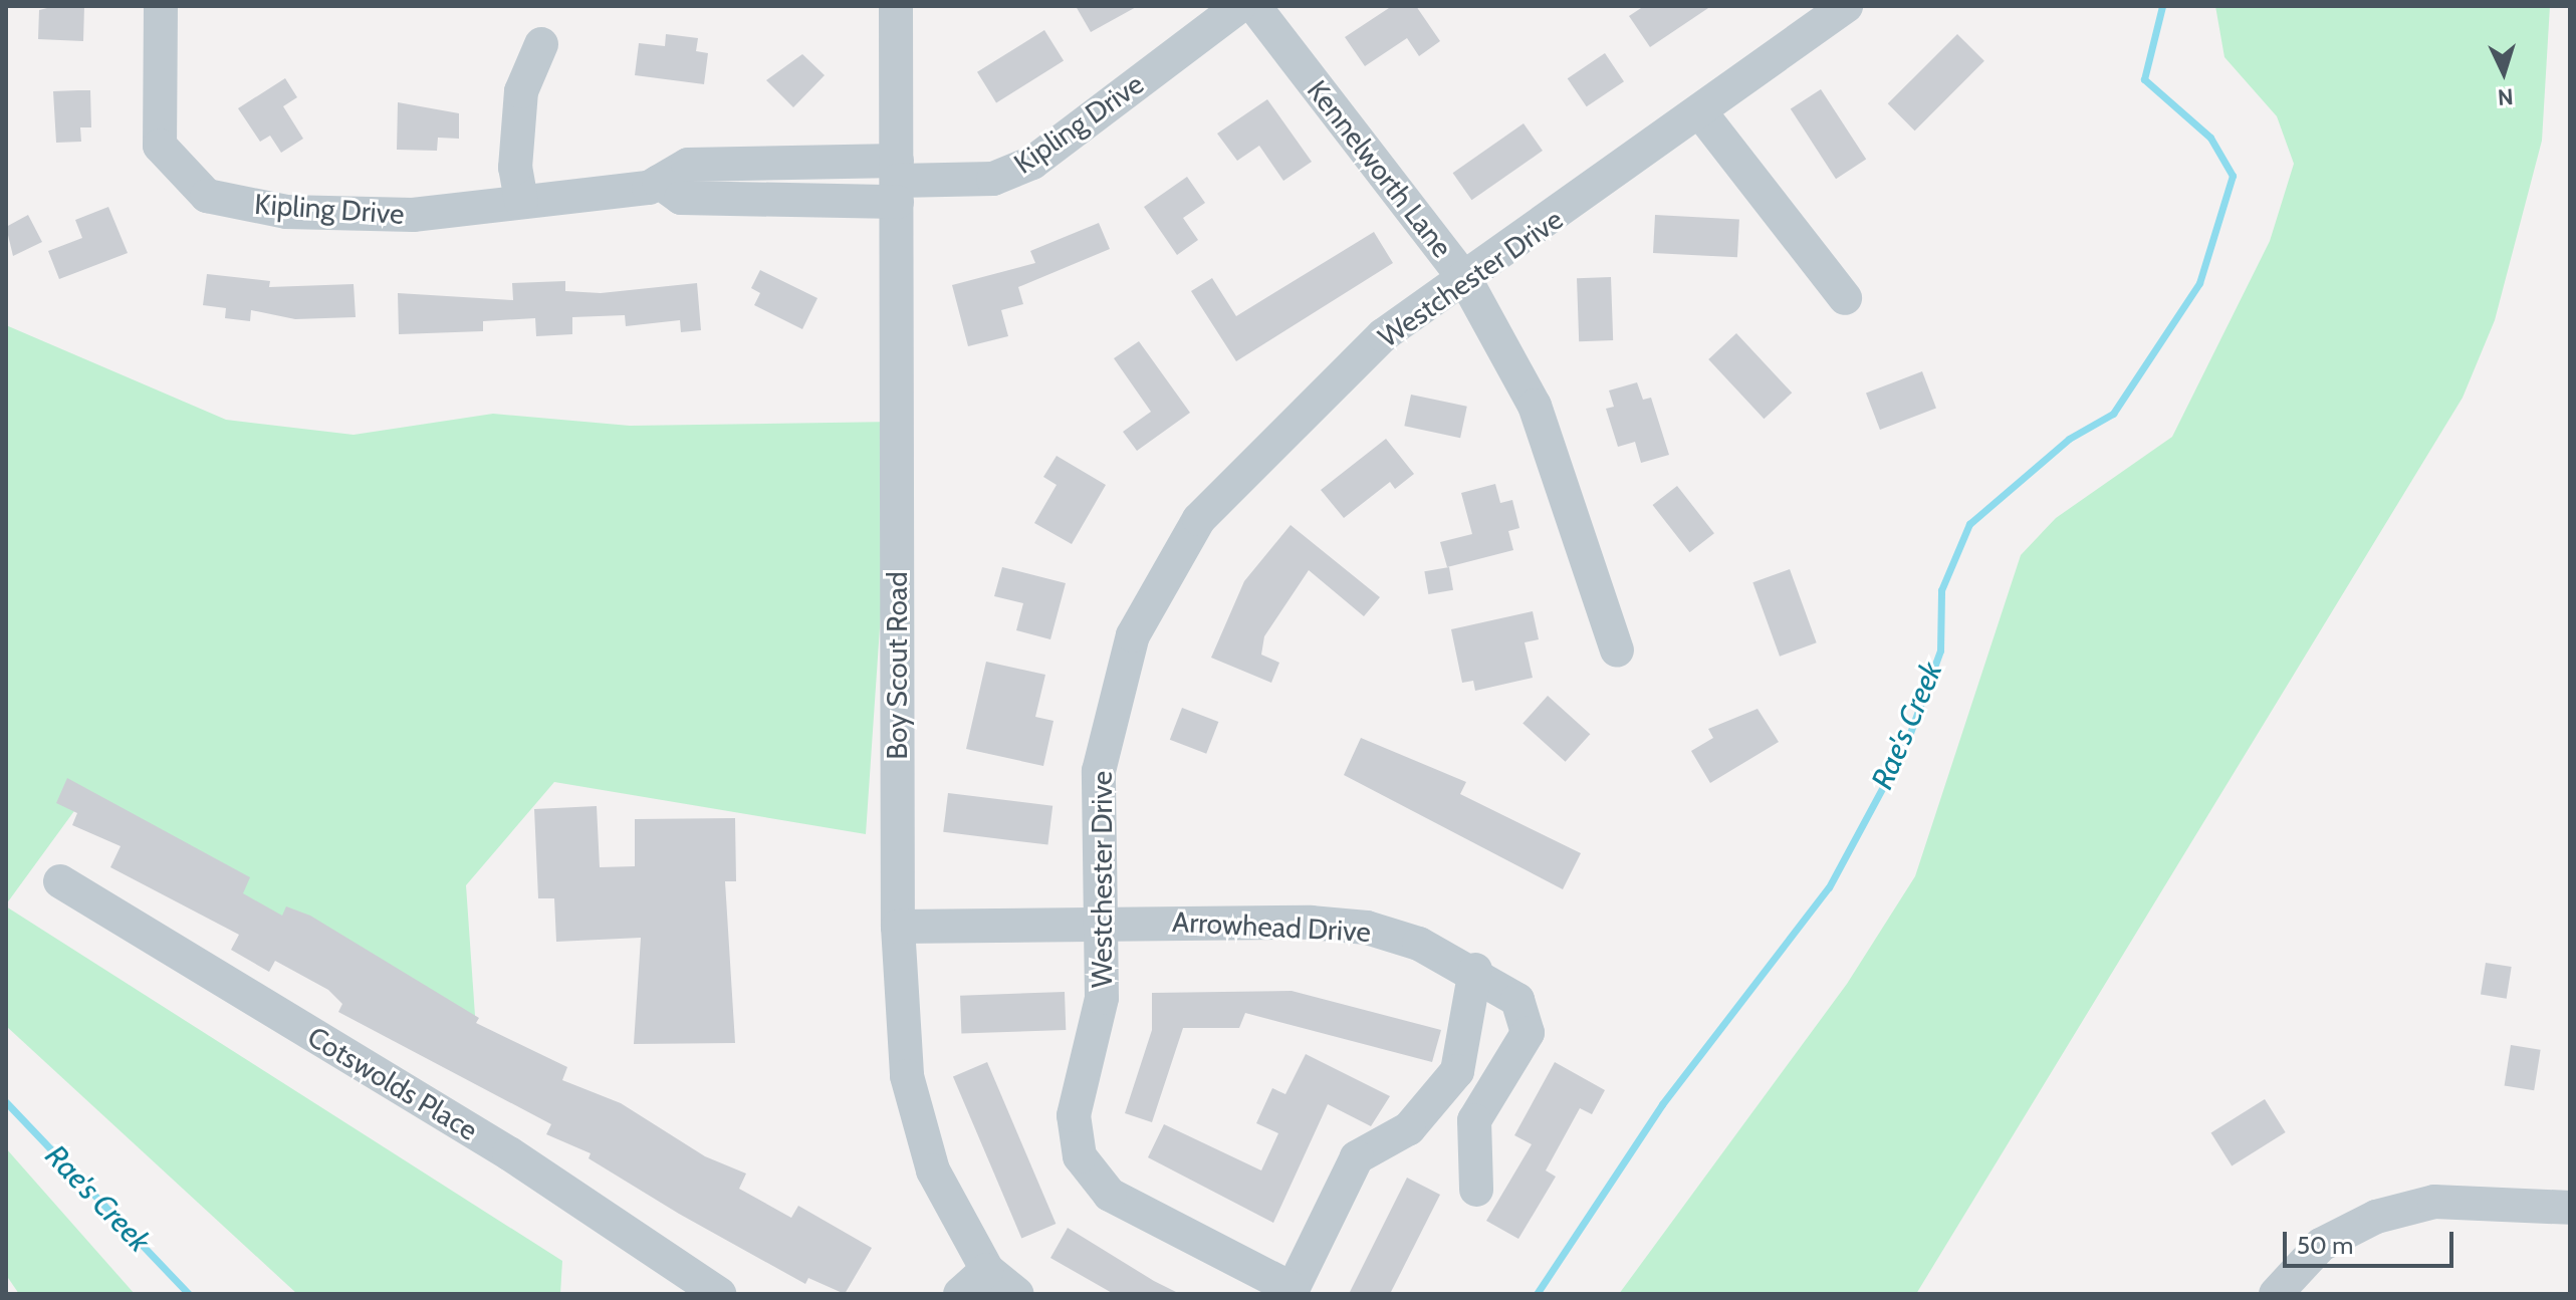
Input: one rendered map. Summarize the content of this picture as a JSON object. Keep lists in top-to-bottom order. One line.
{"streets":{"street":["Kipling Drive","Kennelworth Lane","Westchester Drive","Boy Scout Road","Arrowhead Drive","Cotswolds Place"]},"crossings":[["Kipling Drive","Boy Scout Road"],["Kennelworth Lane","Westchester Drive"],["Westchester Drive","Arrowhead Drive"],["Boy Scout Road","Arrowhead Drive"]],"water":["Rae's Creek"],"scale_bar":"50 m","north":"bottom"}
